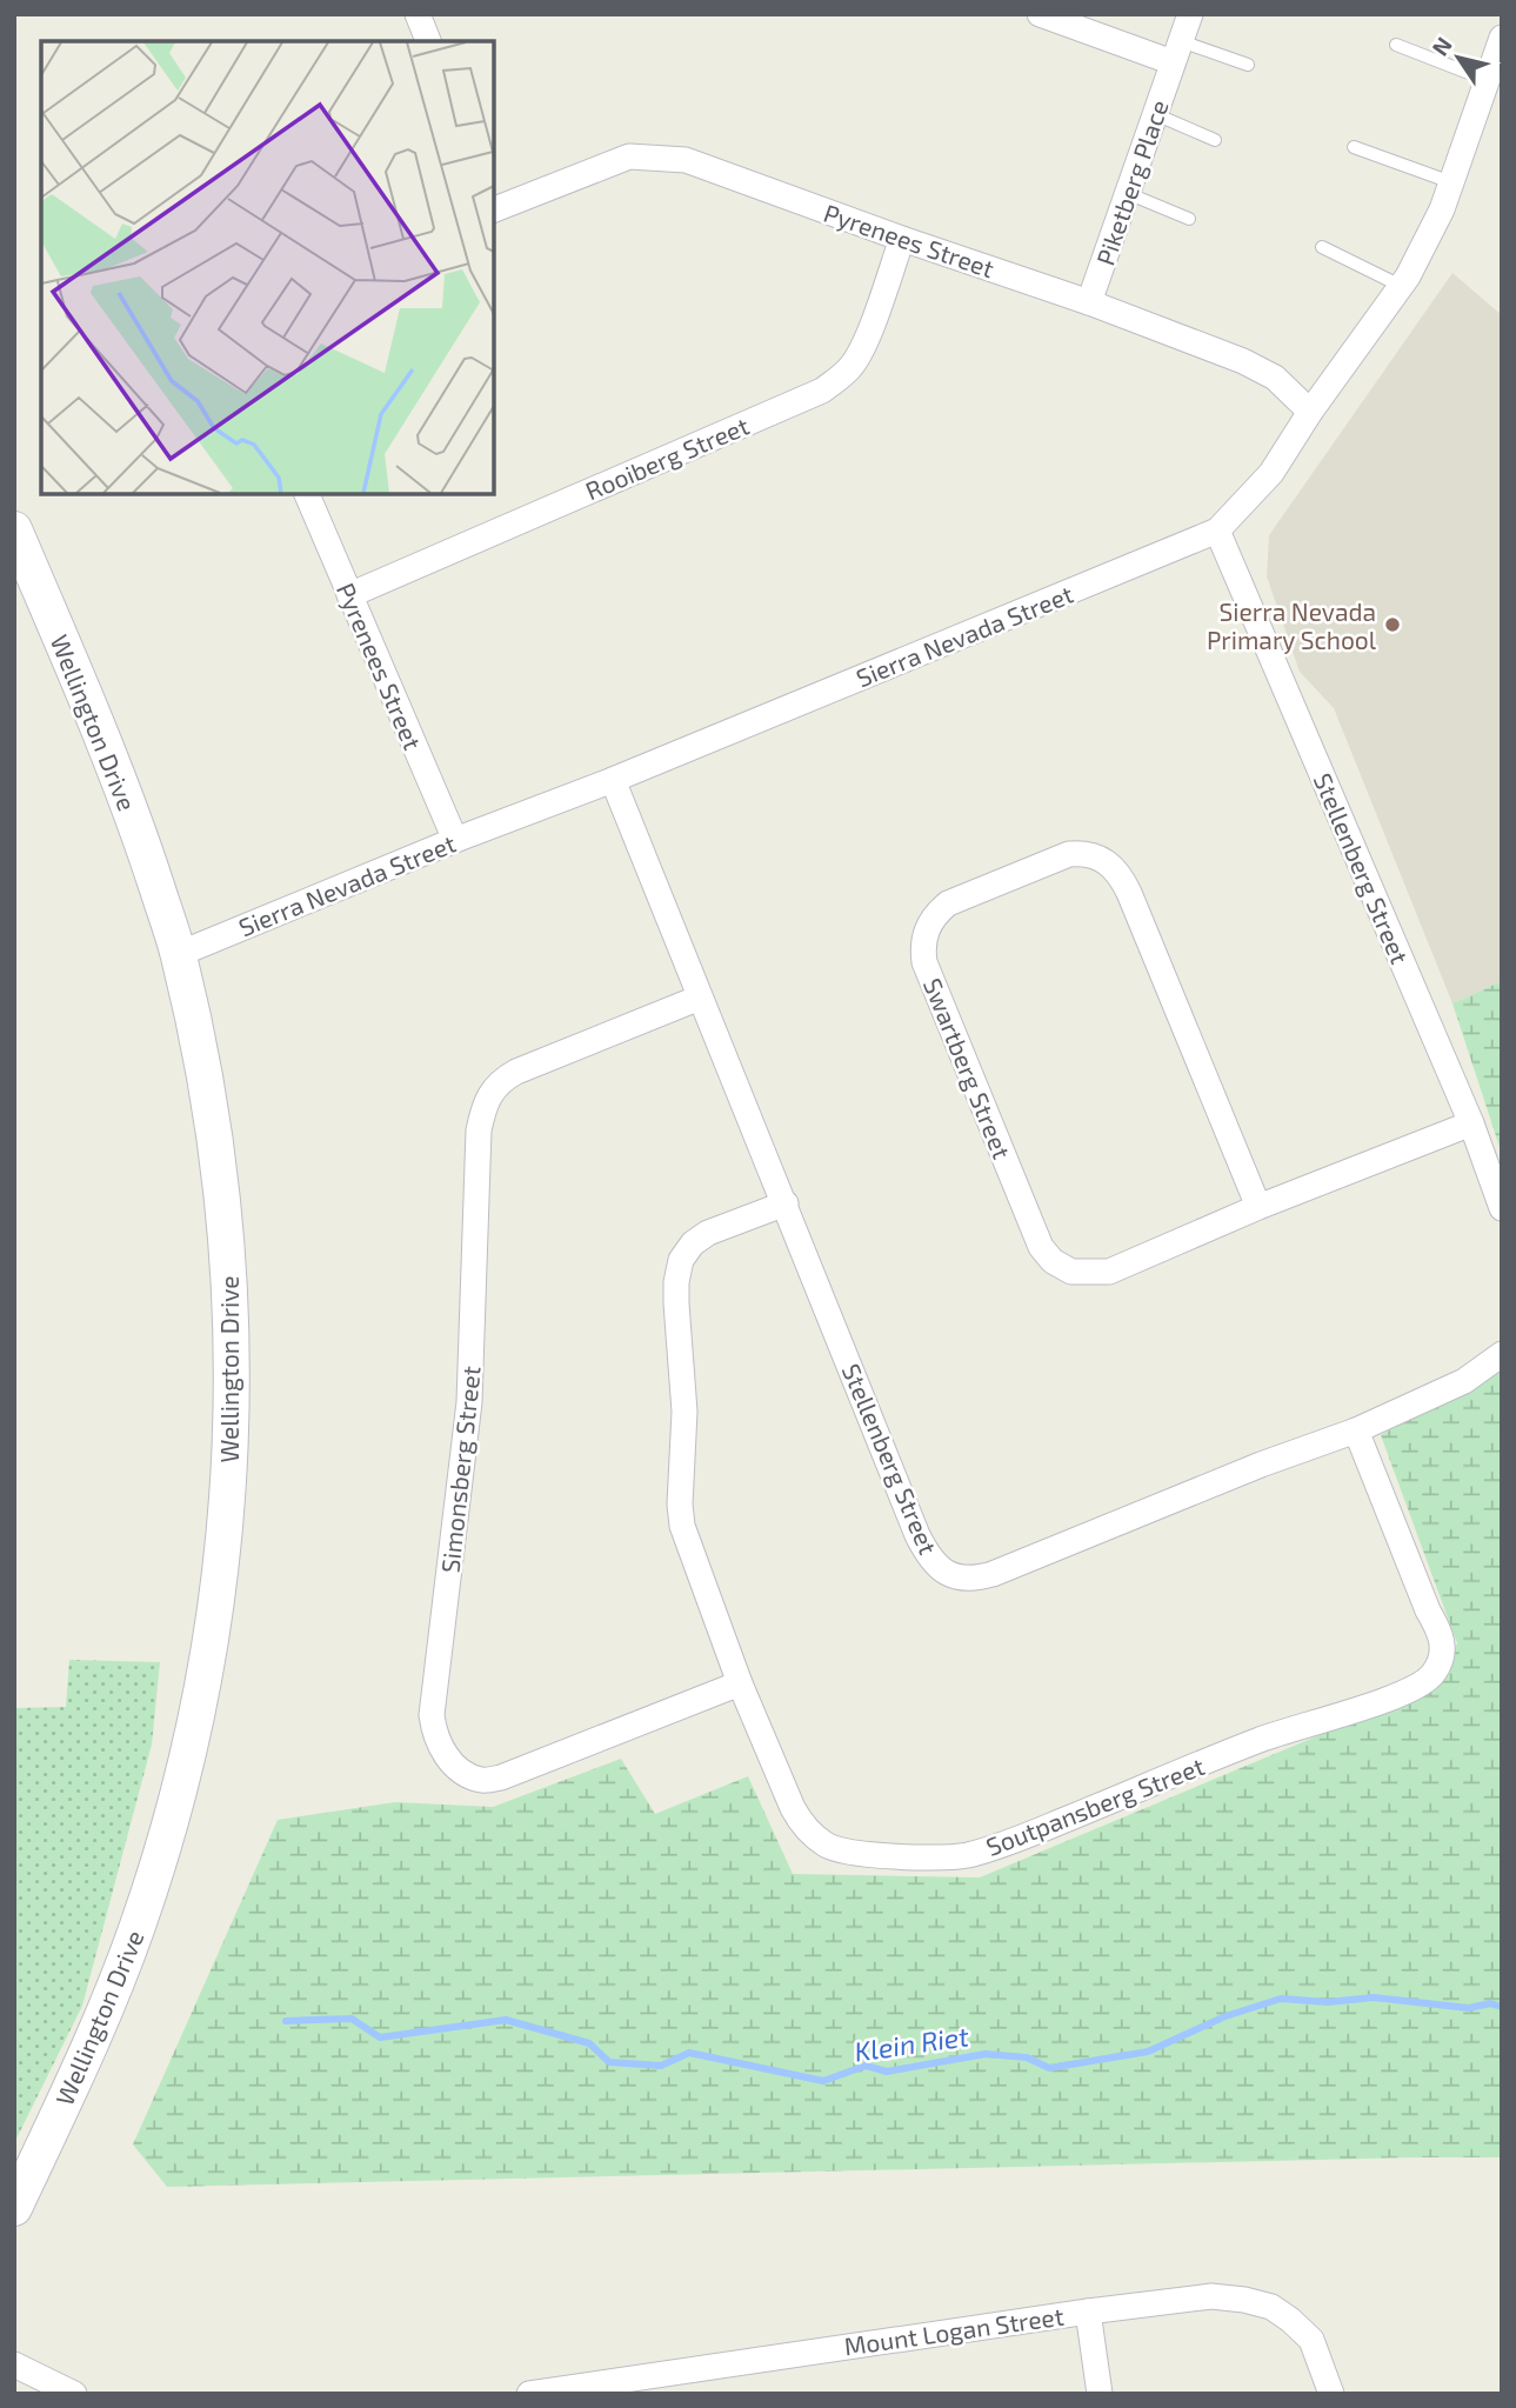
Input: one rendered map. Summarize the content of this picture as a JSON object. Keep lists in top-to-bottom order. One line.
{"streets":{"street":["Piketberg Place","Pyrenees Street","Rooiberg Street","Sierra Nevada Street","Wellington Drive","Stellenberg Street","Swartberg Street","Simonsberg Street","Soutpansberg Street","Mount Logan Street"]},"crossings":[["Piketberg Place","Pyrenees Street"],["Pyrenees Street","Rooiberg Street"],["Pyrenees Street","Sierra Nevada Street"],["Sierra Nevada Street","Wellington Drive"],["Sierra Nevada Street","Stellenberg Street"],["Stellenberg Street","Swartberg Street"],["Stellenberg Street","Simonsberg Street"],["Stellenberg Street","Soutpansberg Street"],["Simonsberg Street","Soutpansberg Street"]],"water":["Klein Riet"],"places":["Sierra Nevada Primary School"],"north":"top left"}
